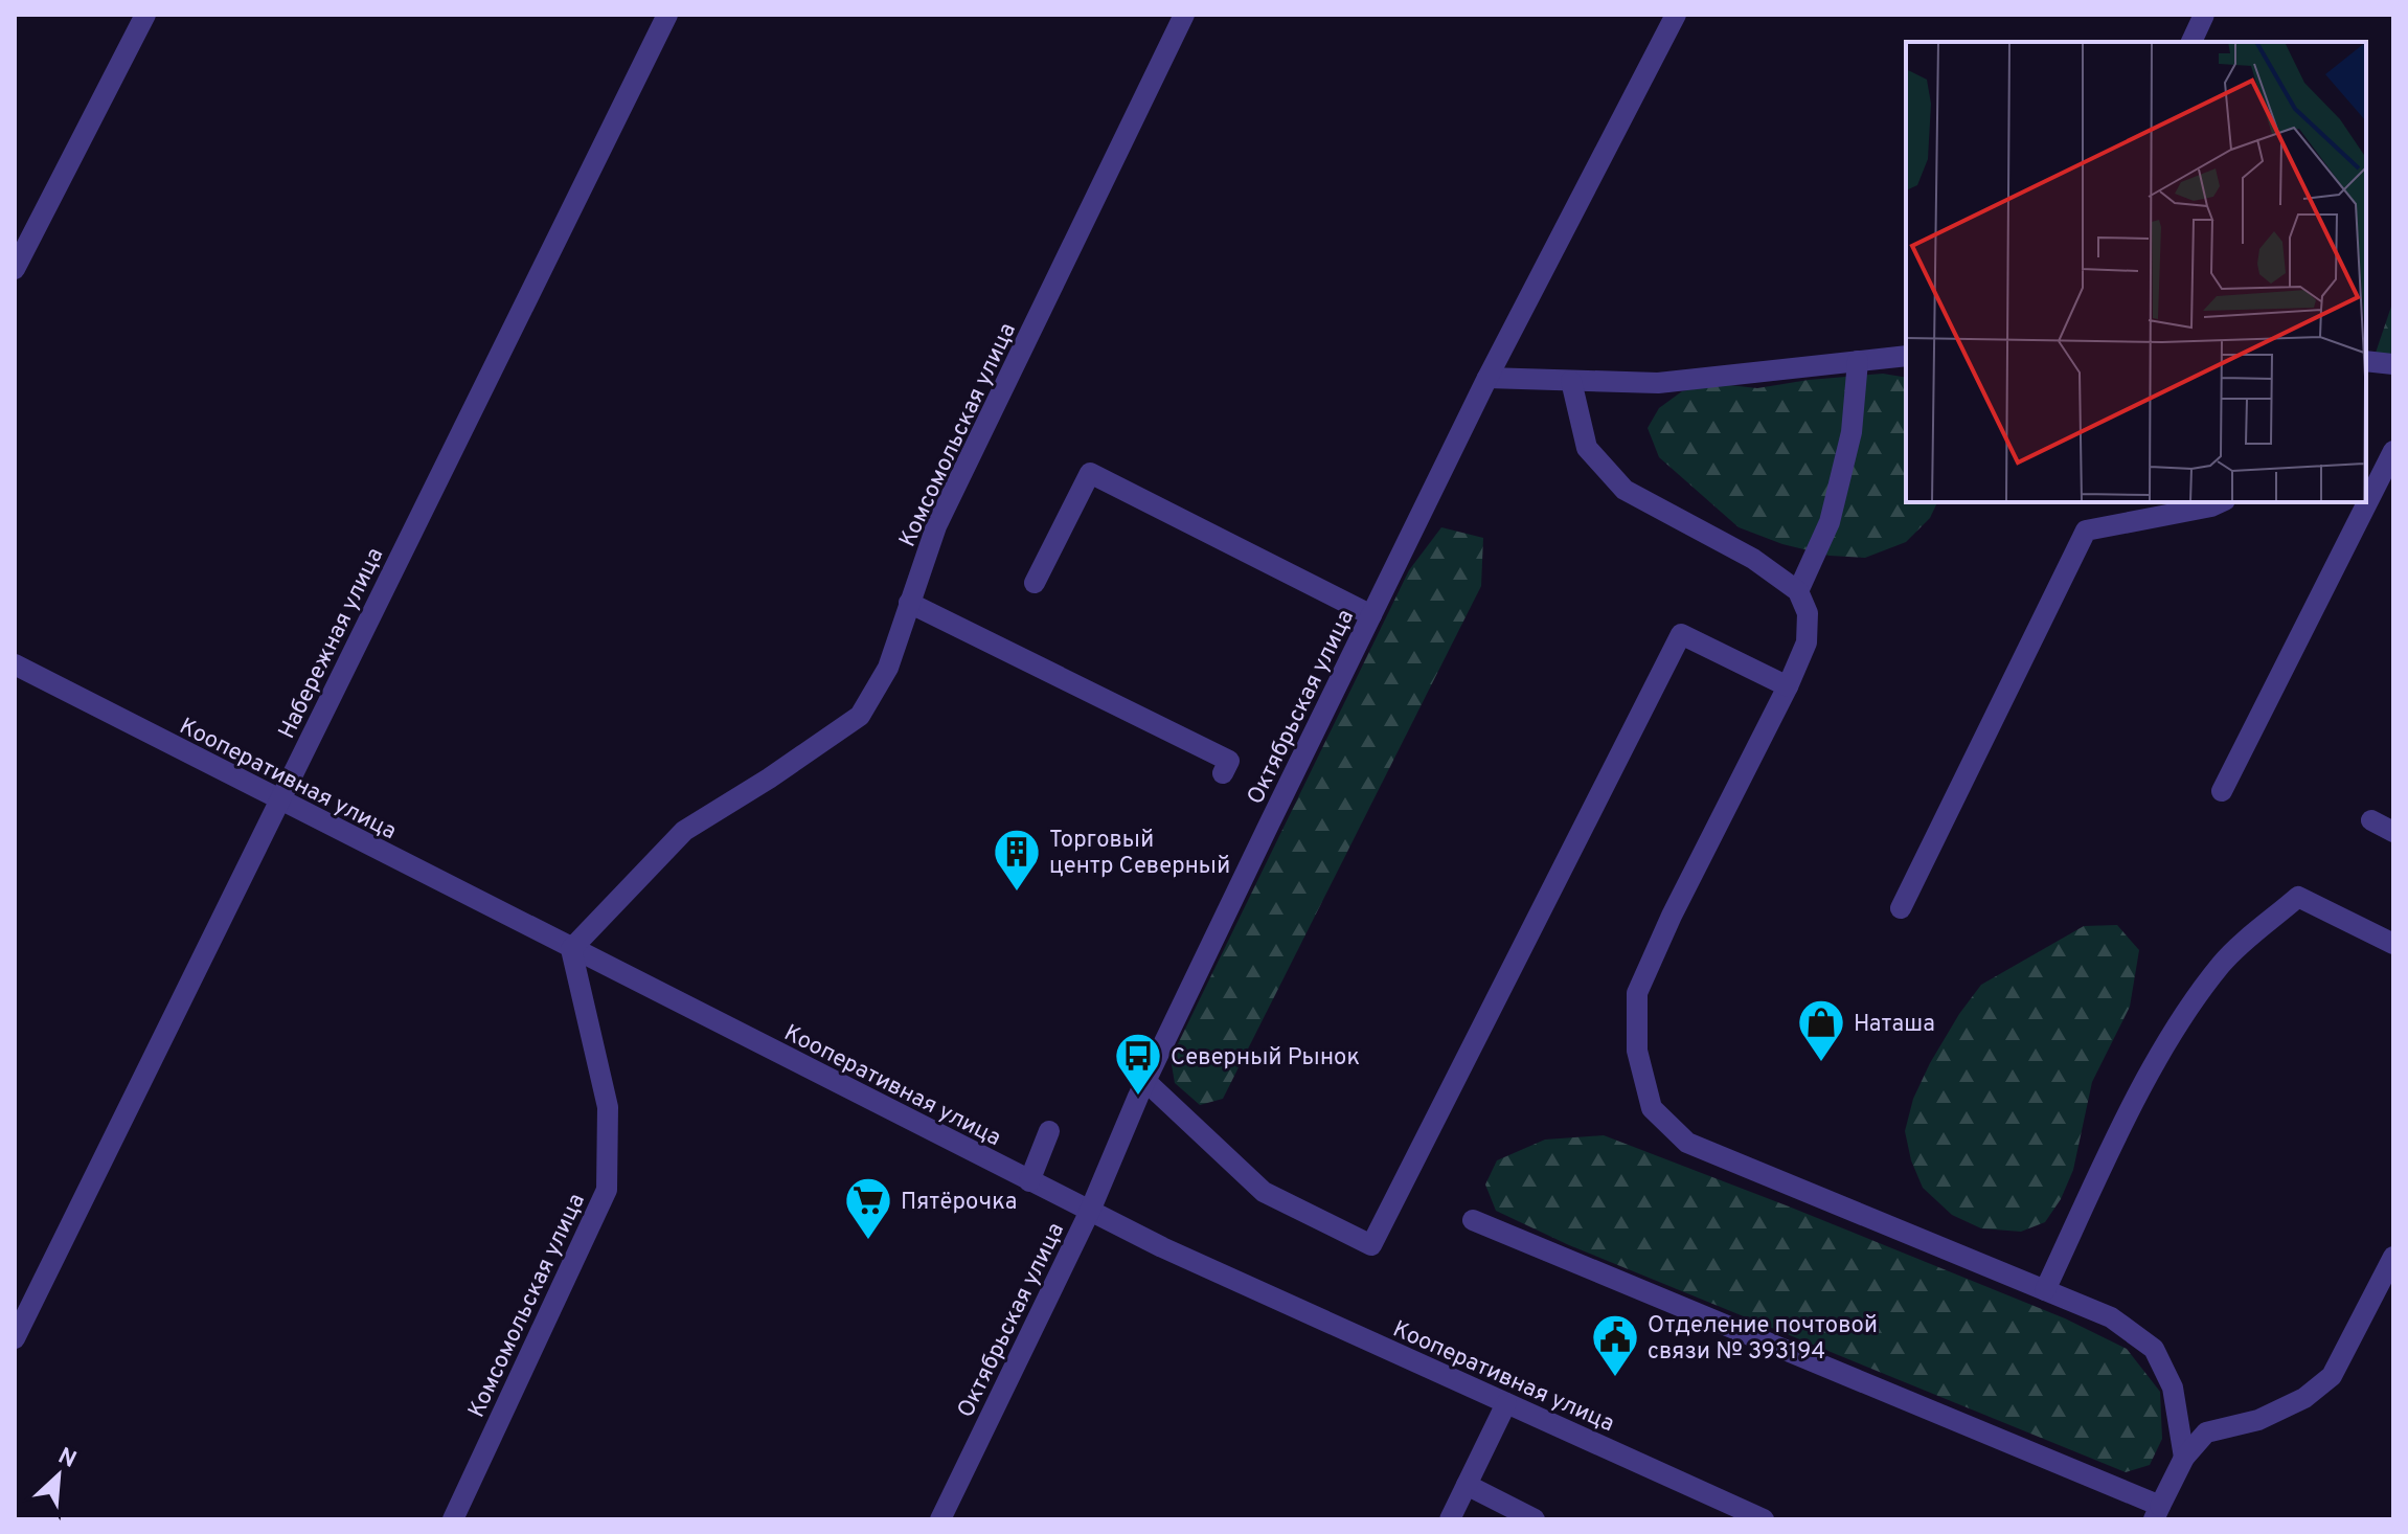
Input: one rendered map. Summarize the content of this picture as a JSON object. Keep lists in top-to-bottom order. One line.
{"streets":{"street":["Комсомольская улица","Набережная улица","Октябрьская улица","Кооперативная улица"]},"crossings":[["Комсомольская улица","Кооперативная улица"],["Набережная улица","Кооперативная улица"],["Октябрьская улица","Кооперативная улица"]],"places":{"building":["Торговый центр Северный"],"shop":["Наташа"],"bus stop":["Северный Рынок"],"supermarket":["Пятёрочка"],"public building":["Отделение почтовой связи № 393194"]},"north":"top right"}
